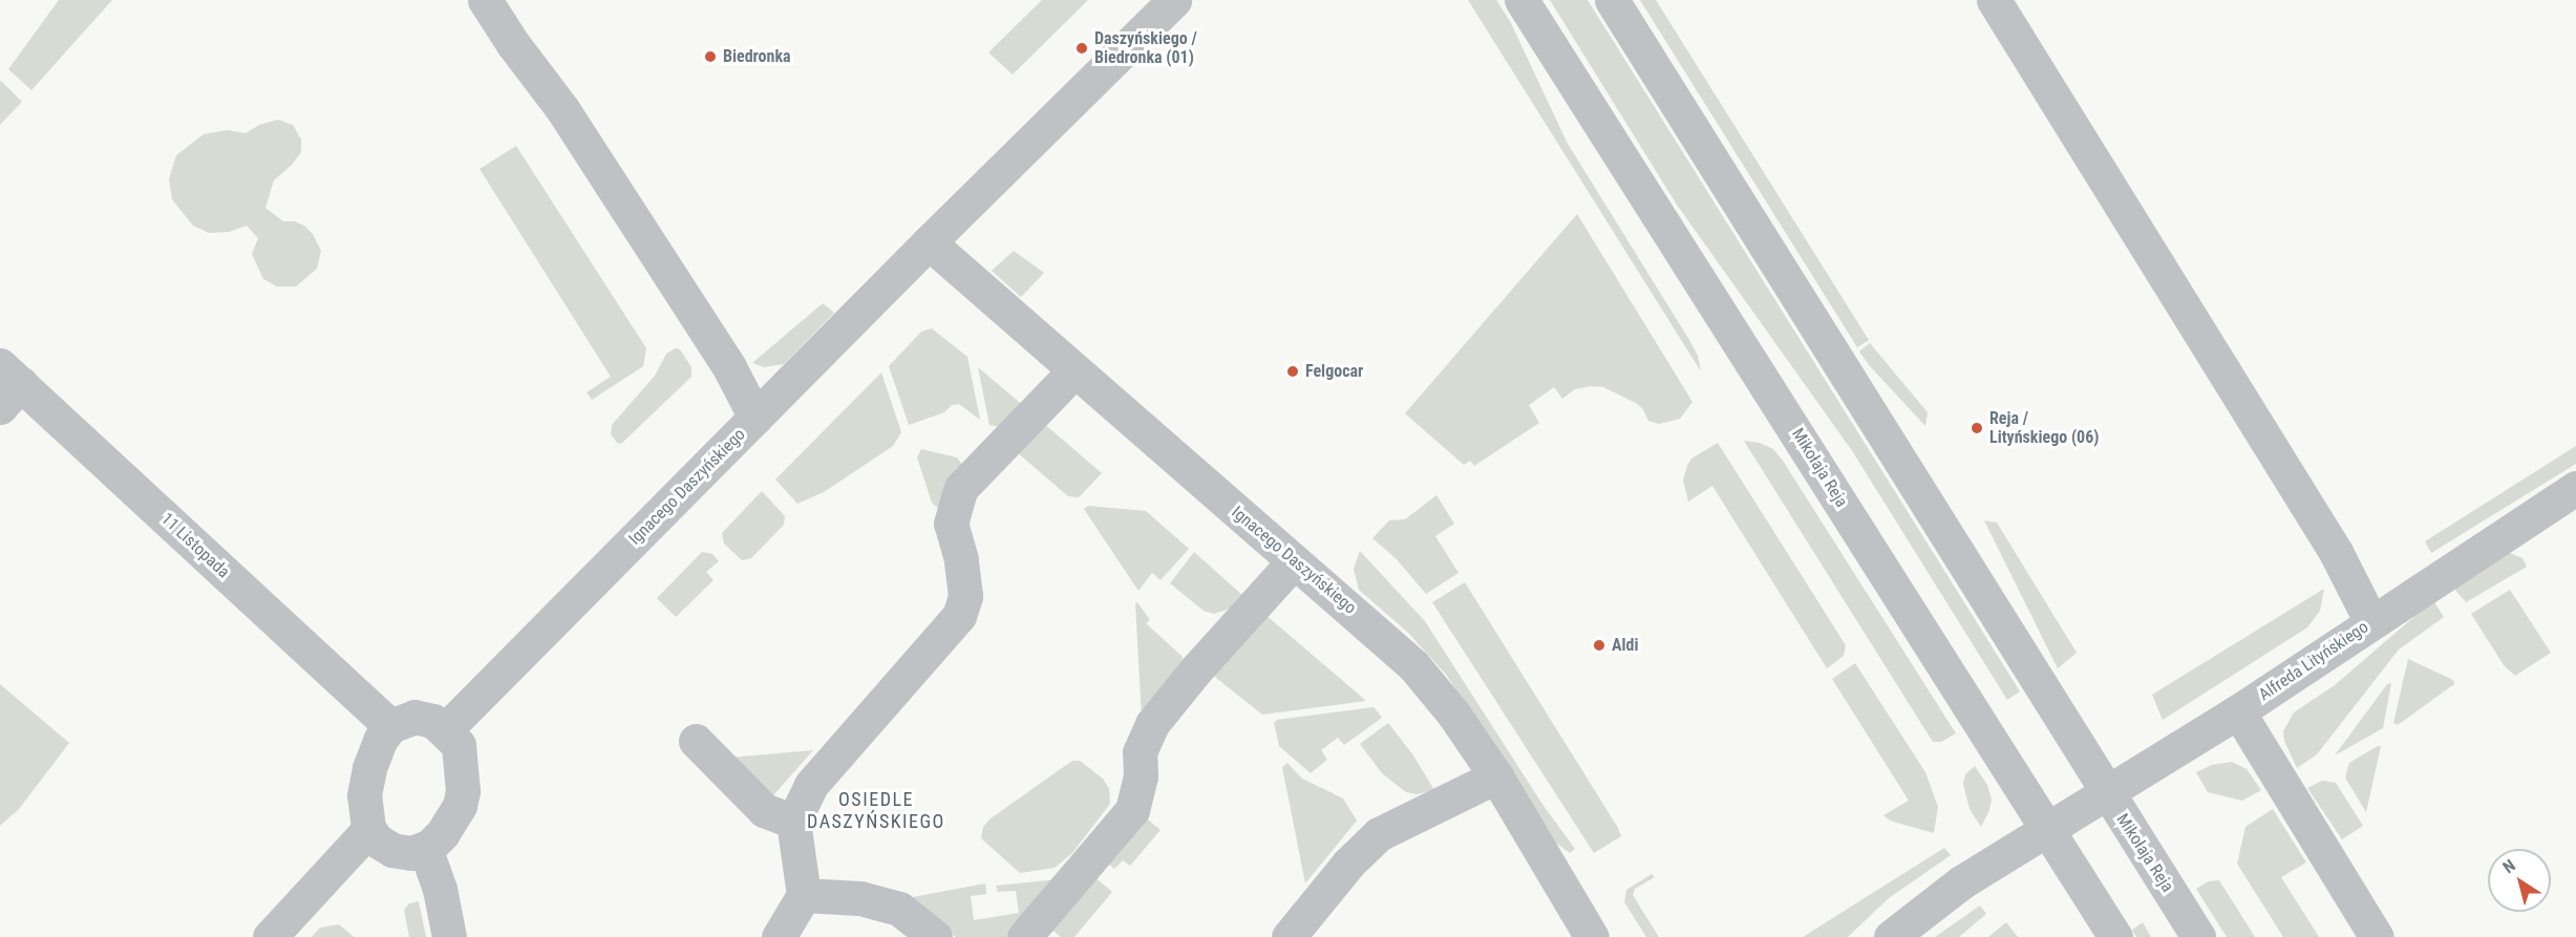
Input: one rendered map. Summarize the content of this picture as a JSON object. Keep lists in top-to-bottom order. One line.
{"streets":{"street":["Mikołaja Reja","Ignacego Daszyńskiego","11 Listopada","Alfreda Lityńskiego"]},"crossings":[["Mikołaja Reja","Alfreda Lityńskiego"],["Ignacego Daszyńskiego","11 Listopada"]],"districts":["OSIEDLE DASZYŃSKIEGO"],"places":["Daszyńskiego / Biedronka (01)","Biedronka","Felgocar","Reja / Lityńskiego (06)","Aldi"],"north":"top left"}
